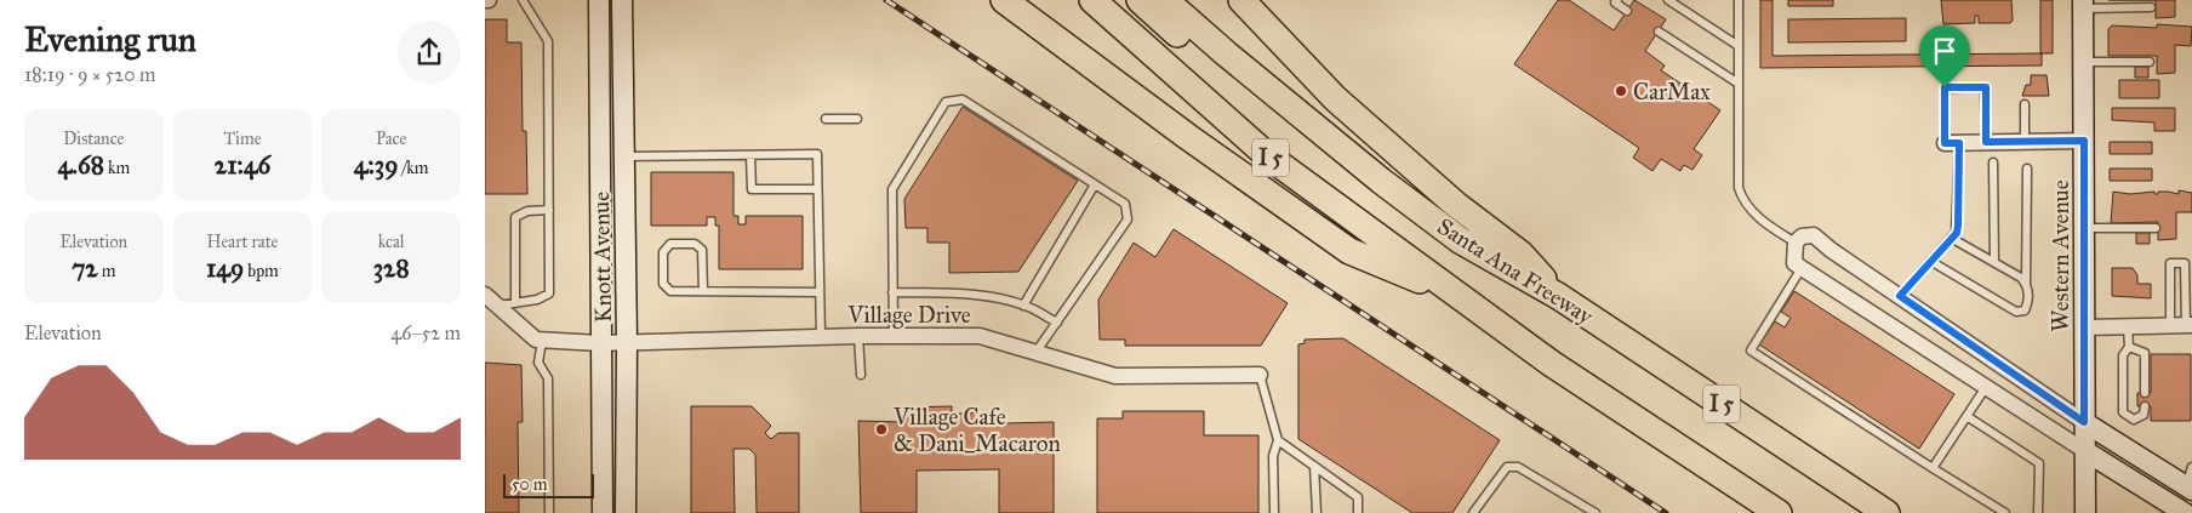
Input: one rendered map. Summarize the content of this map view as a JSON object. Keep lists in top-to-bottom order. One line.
{"streets":{"highway":["I 5","Santa Ana Freeway"],"main road":["Western Avenue","Knott Avenue"],"street":["Village Drive"]},"crossings":[["Knott Avenue","Village Drive"]],"places":["CarMax","Village Cafe & Dani_Macaron"],"scale_bar":"50 m","page":{"heading":["Evening run","18:19 · 9 × 520 m"],"stats":[["Distance","4.68 km"],["Time","21:46"],["Pace","4:39 /km"],["Elevation","72 m"],["Heart rate","149 bpm"],["kcal","328"]],"chart":["Elevation","46–52 m"],"scale":"50 m"}}
